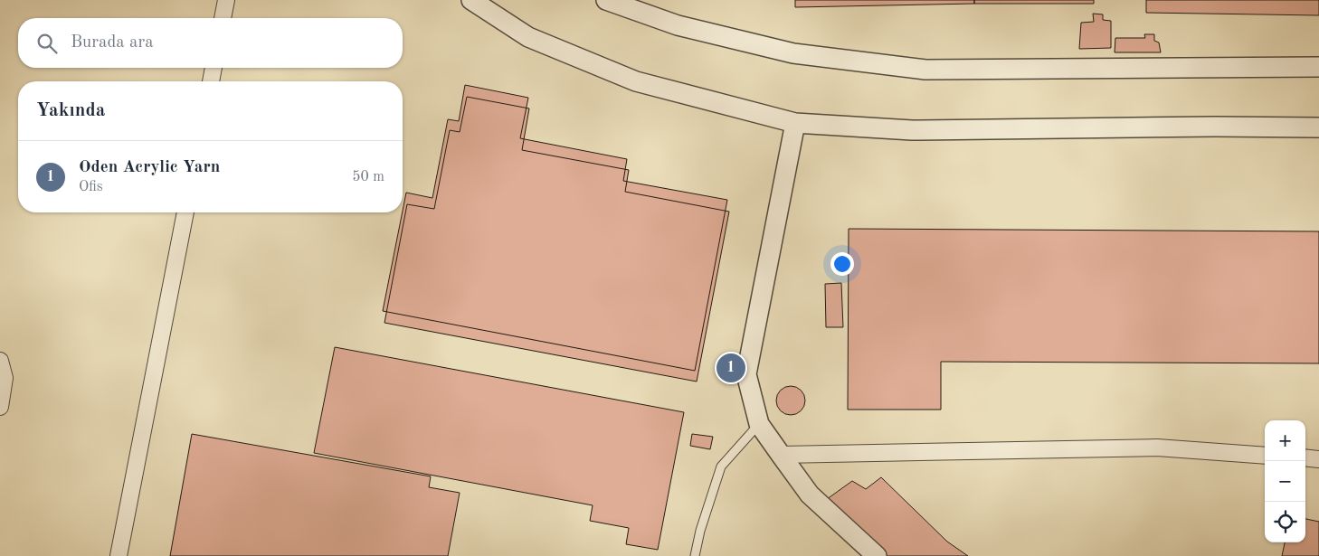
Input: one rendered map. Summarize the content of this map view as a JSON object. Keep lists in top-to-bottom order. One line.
{"page":{"search":"Burada ara","heading":"Yakında","list":[{"mark":"1","name":"Oden Acrylic Yarn","note":"Ofis","value":"50 m"}],"pins":"1","map_buttons":["+","−"]}}
